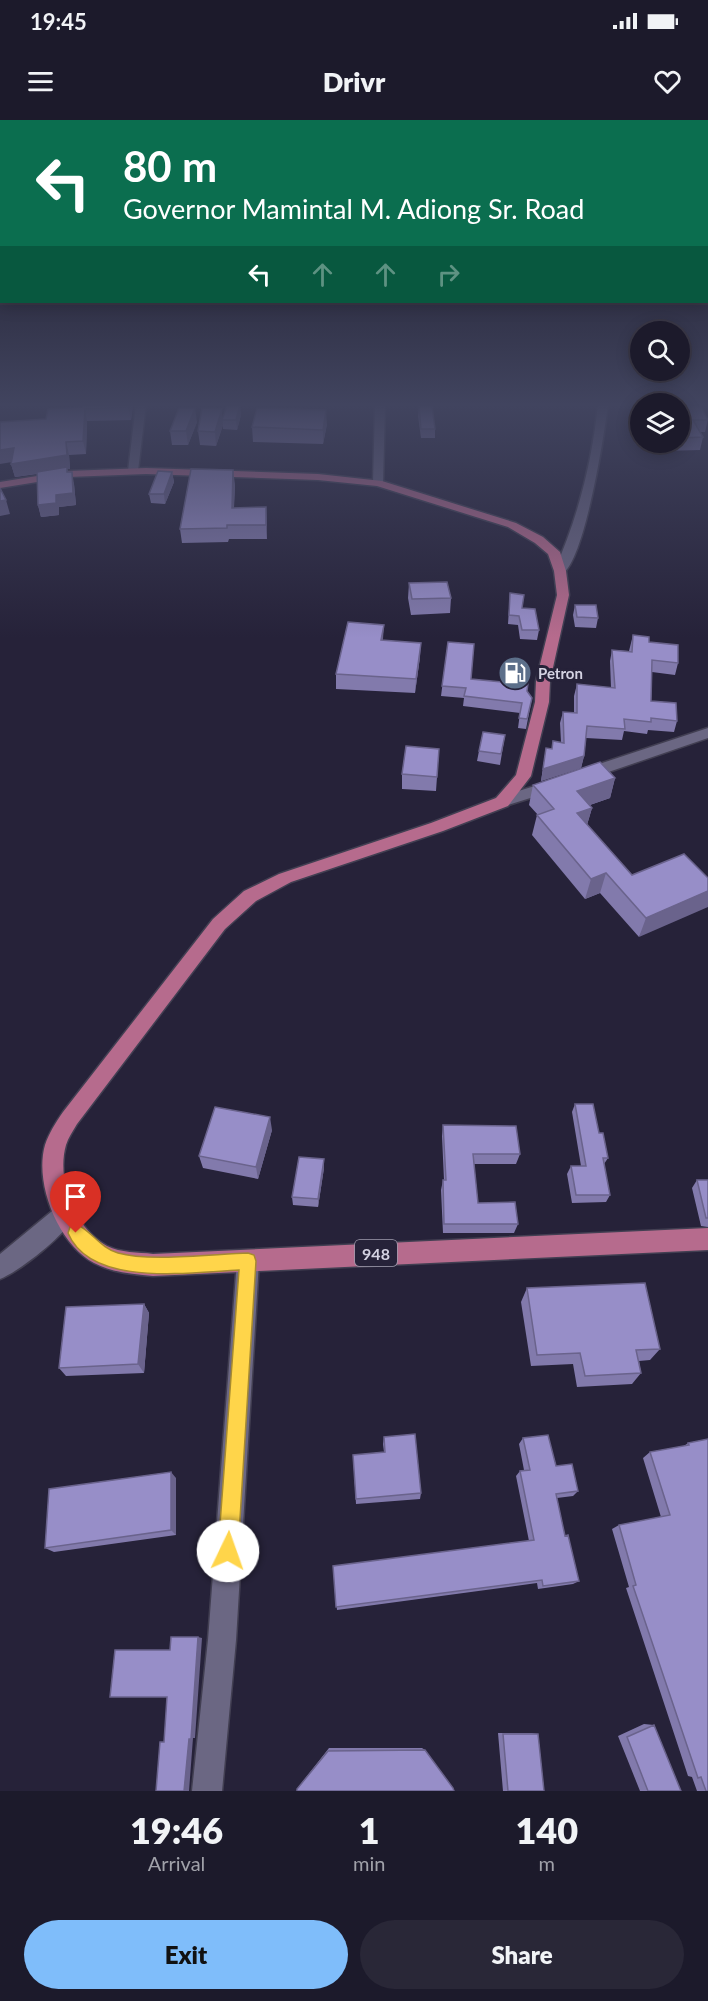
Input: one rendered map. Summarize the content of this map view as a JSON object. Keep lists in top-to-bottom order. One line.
{"streets":{"main road":["948"]},"places":{"fuel station":["Petron"]},"page":{"status":"19:45","header":"Drivr","turn":["80 m","Governor Mamintal M. Adiong Sr. Road"],"eta":["19:46","Arrival","1","min","140","m"],"buttons":["Exit","Share"]}}
